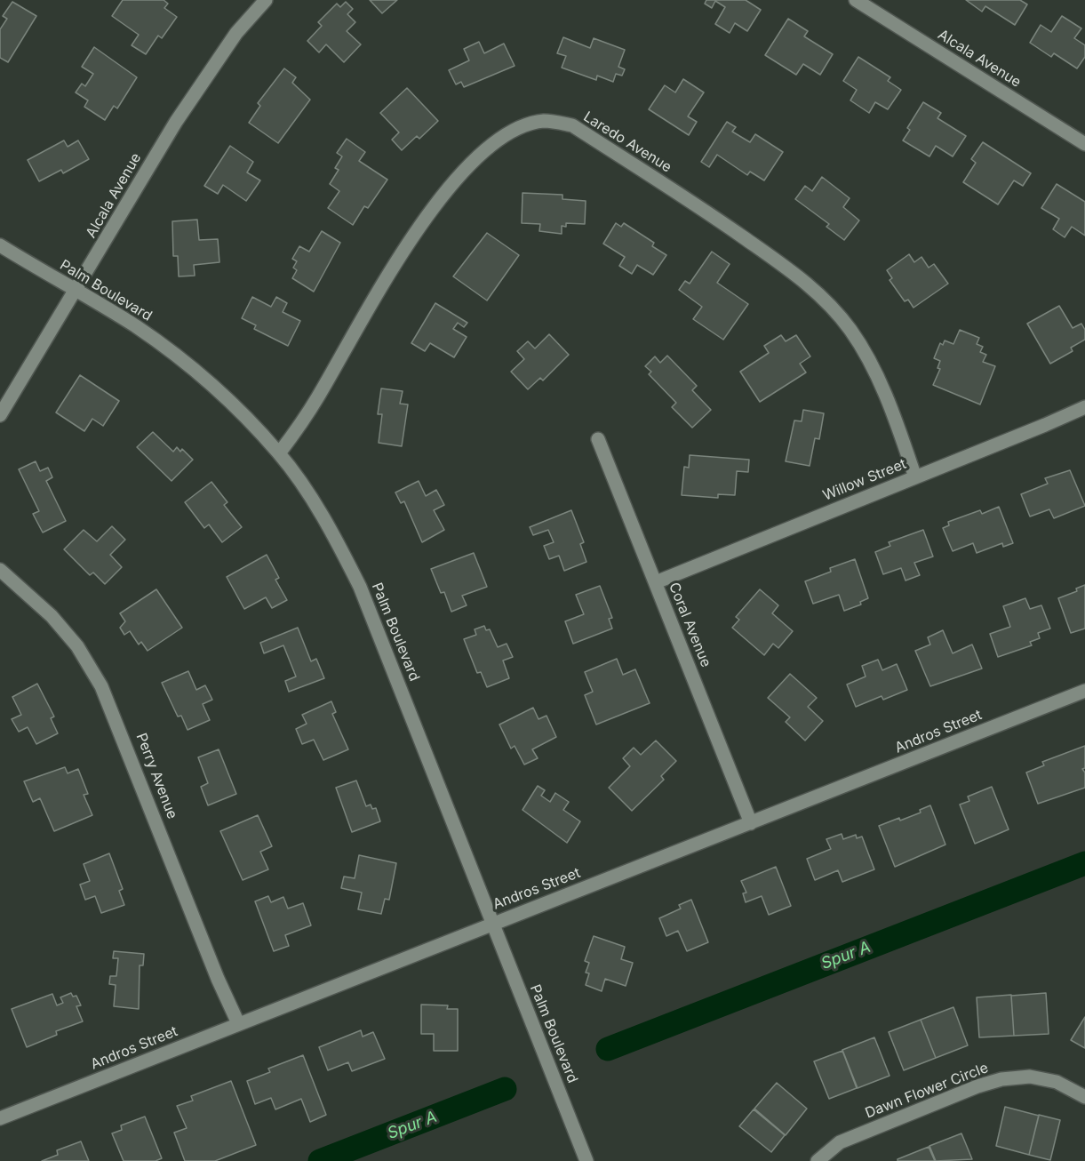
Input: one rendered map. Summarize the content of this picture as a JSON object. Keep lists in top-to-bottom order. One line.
{"streets":{"street":["Alcala Avenue","Laredo Avenue","Palm Boulevard","Willow Street","Coral Avenue","Andros Street","Perry Avenue","Dawn Flower Circle"]},"crossings":[["Alcala Avenue","Palm Boulevard"],["Laredo Avenue","Palm Boulevard"],["Laredo Avenue","Willow Street"],["Palm Boulevard","Andros Street"],["Willow Street","Coral Avenue"],["Coral Avenue","Andros Street"],["Andros Street","Perry Avenue"]],"water":["Spur A"]}
